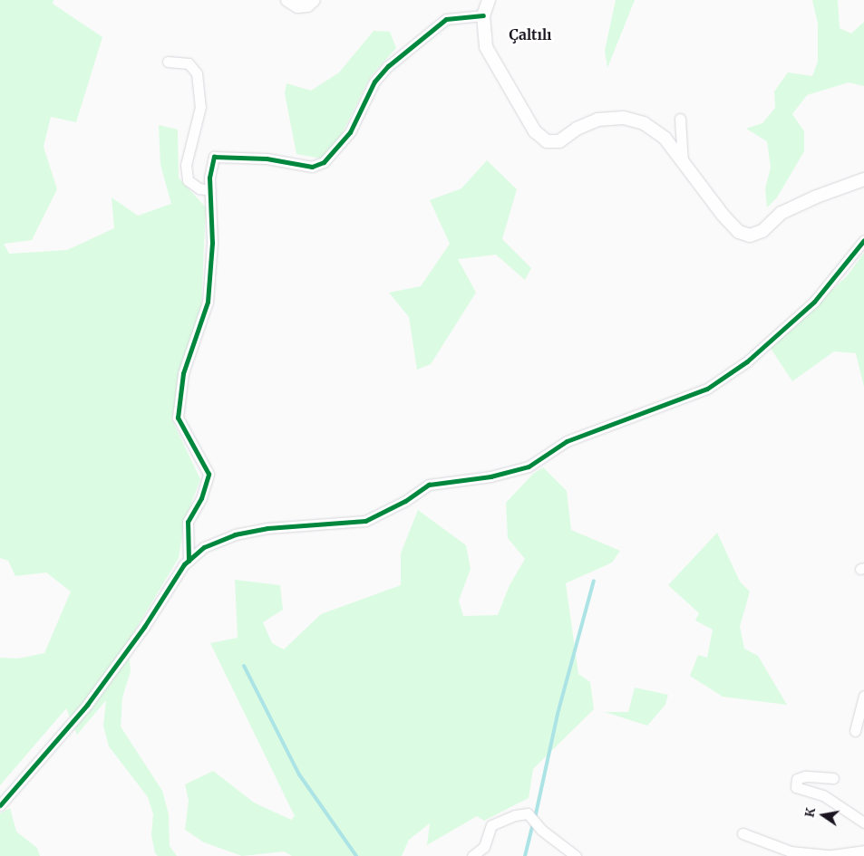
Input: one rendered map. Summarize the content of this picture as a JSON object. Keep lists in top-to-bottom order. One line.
{"districts":["Çaltılı"],"north":"left"}
